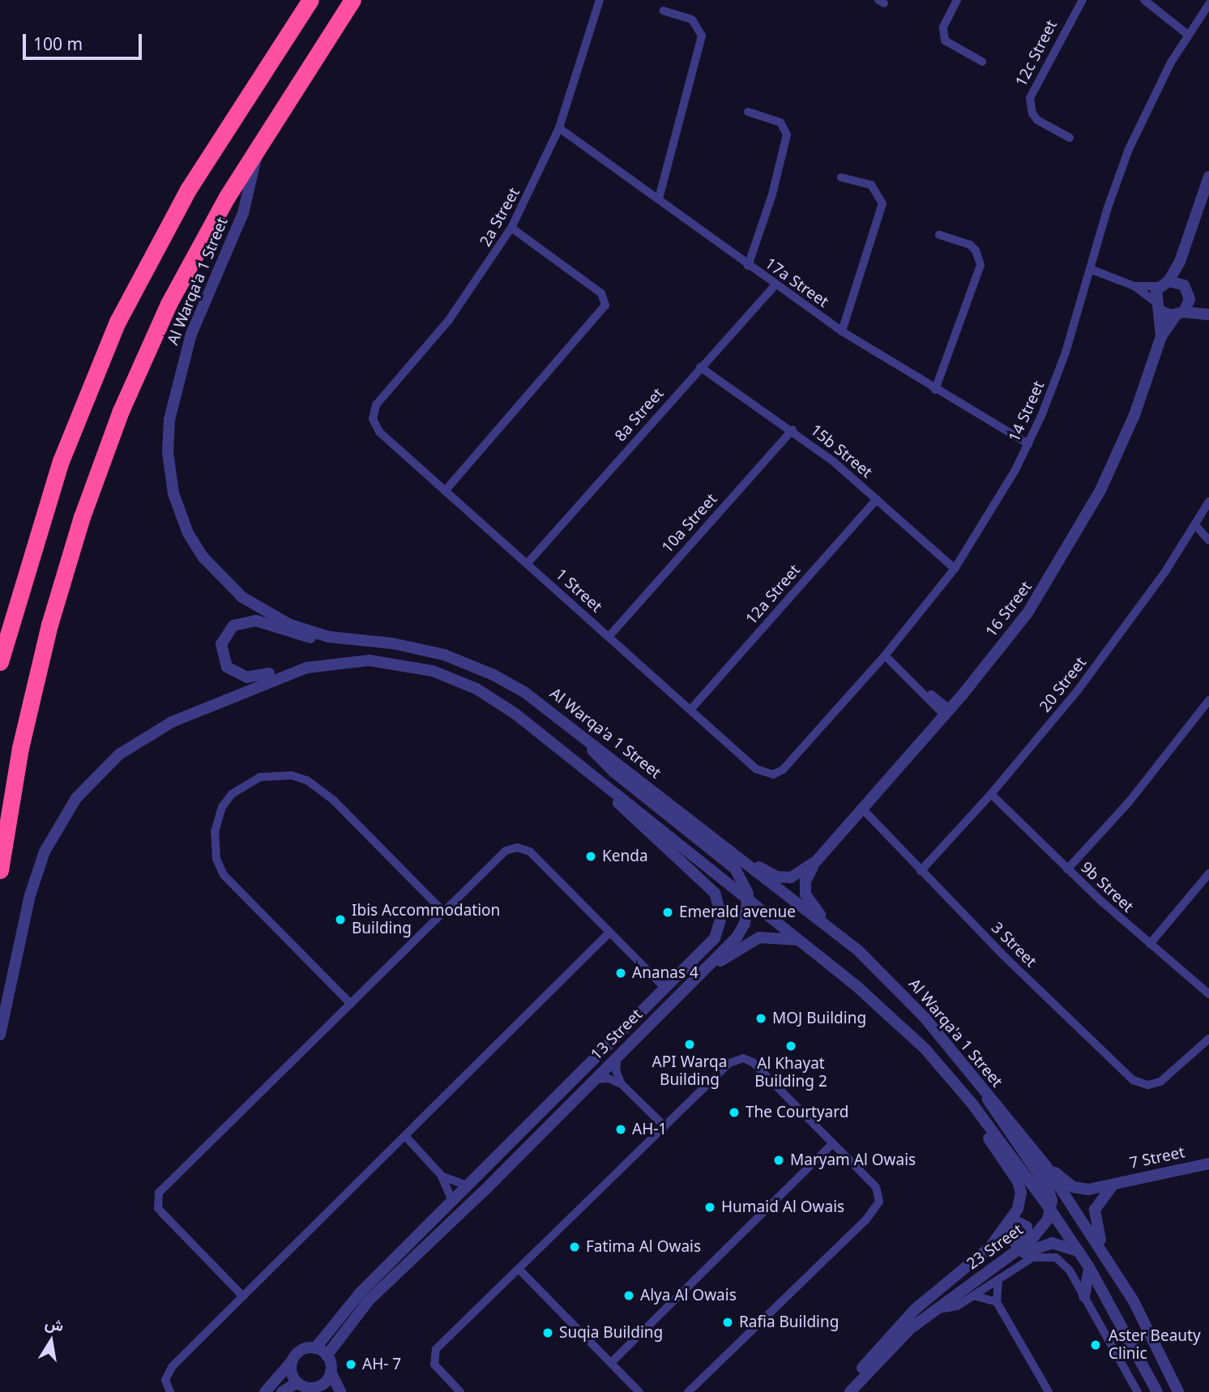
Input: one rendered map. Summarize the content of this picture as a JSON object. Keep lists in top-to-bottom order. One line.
{"streets":{"street":["12c Street","2a Street","Al Warqa'a 1 Street","17a Street","14 Street","8a Street","15b Street","10a Street","1 Street","12a Street","16 Street","20 Street","9b Street","3 Street","13 Street","7 Street","23 Street"]},"crossings":[["2a Street","17a Street"],["2a Street","1 Street"],["Al Warqa'a 1 Street","16 Street"],["Al Warqa'a 1 Street","13 Street"],["Al Warqa'a 1 Street","7 Street"],["Al Warqa'a 1 Street","23 Street"],["17a Street","14 Street"],["17a Street","8a Street"],["14 Street","15b Street"],["14 Street","1 Street"],["8a Street","15b Street"],["8a Street","1 Street"],["15b Street","10a Street"],["15b Street","12a Street"],["10a Street","1 Street"],["1 Street","12a Street"],["16 Street","3 Street"],["20 Street","9b Street"],["20 Street","3 Street"]],"places":["Kenda","Emerald avenue","Ibis Accommodation Building","Ananas 4","MOJ Building","API Warqa Building","Al Khayat Building 2","The Courtyard","AH-1","Maryam Al Owais","Humaid Al Owais","Fatima Al Owais","Alya Al Owais","Rafia Building","Suqia Building","Aster Beauty Clinic","AH- 7"],"scale_bar":"100 m","north":"top"}
